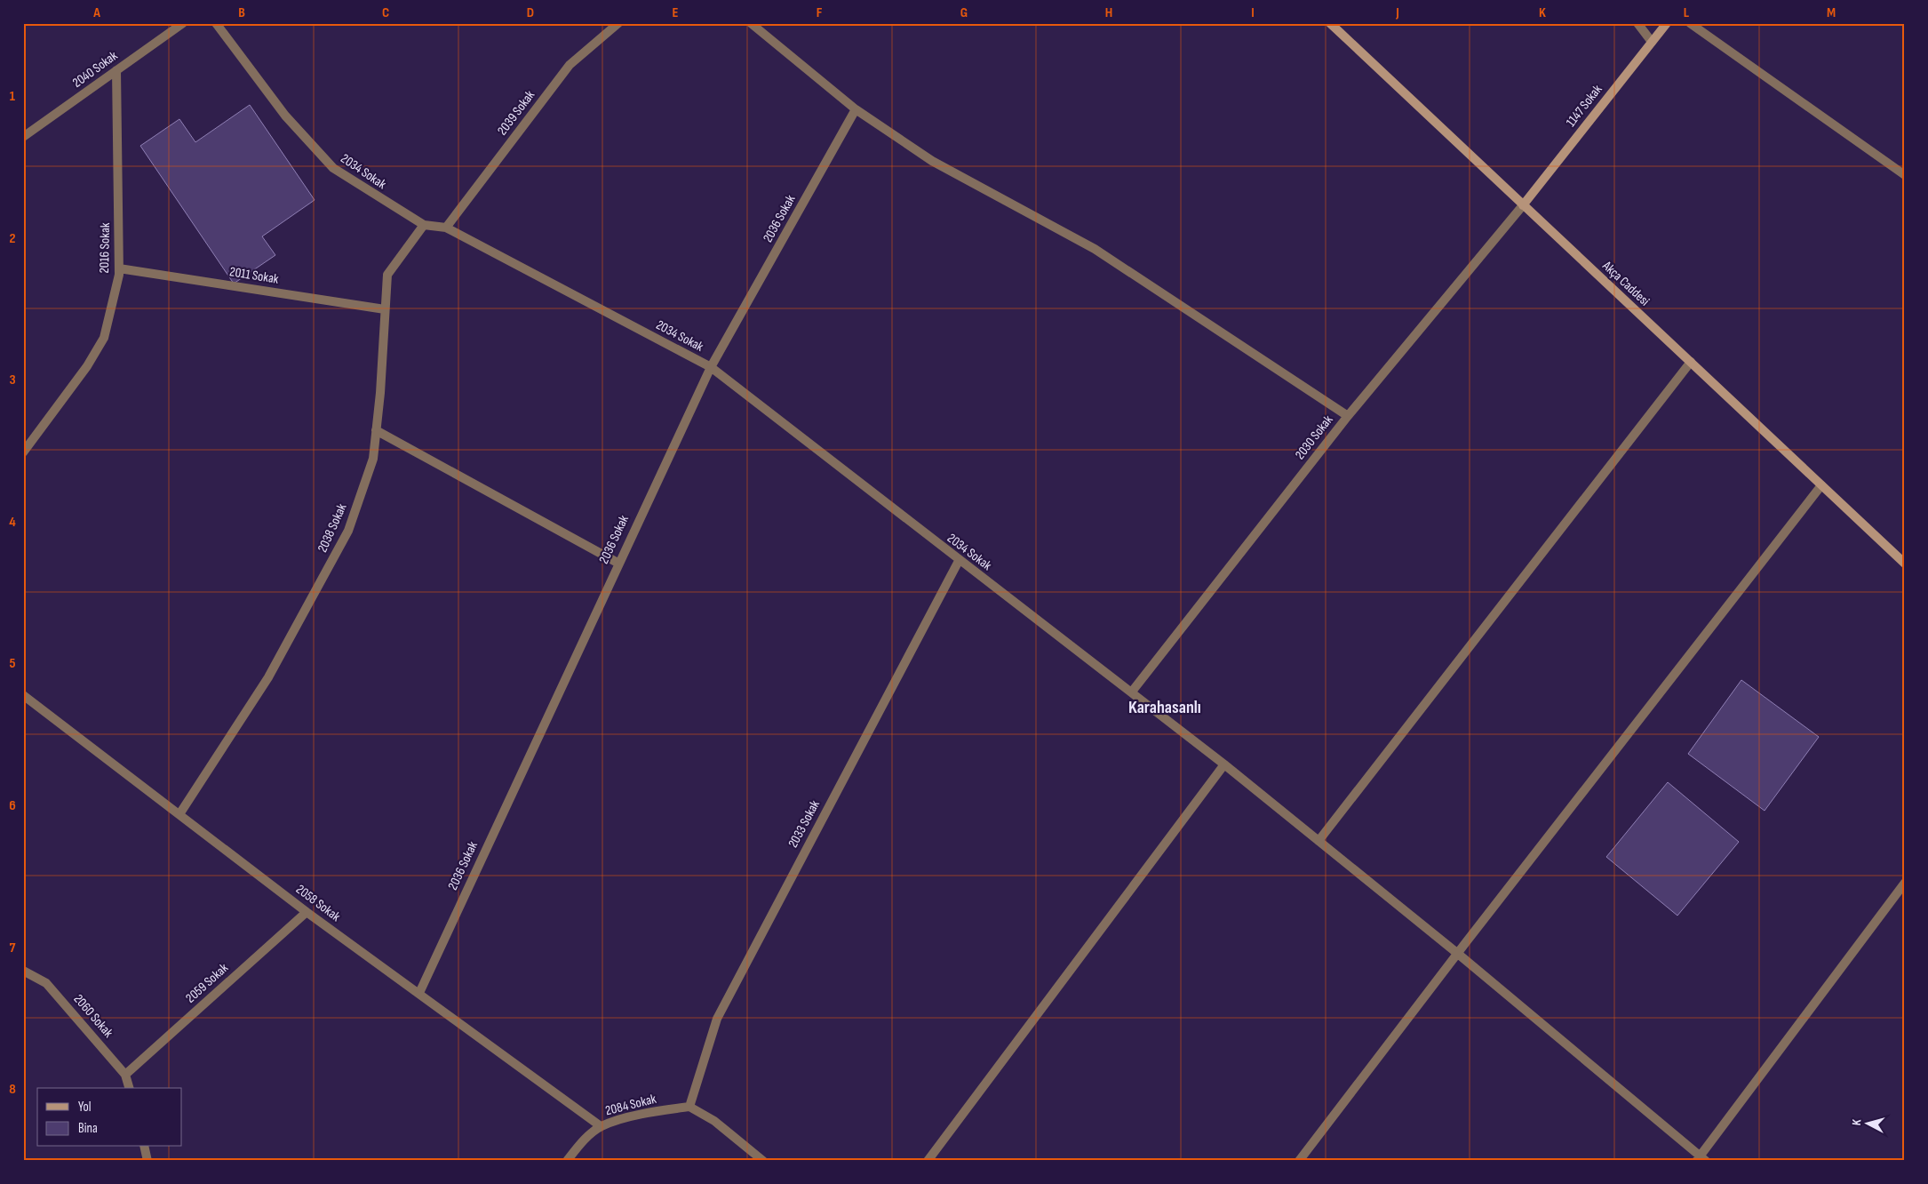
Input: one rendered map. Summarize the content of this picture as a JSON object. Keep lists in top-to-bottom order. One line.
{"streets":{"street":["2040 Sokak","1147 Sokak","2039 Sokak","2034 Sokak","2036 Sokak","2016 Sokak","2011 Sokak","Akça Caddesi","2030 Sokak","2038 Sokak","2033 Sokak","2058 Sokak","2059 Sokak","2060 Sokak","2084 Sokak"]},"crossings":[["2040 Sokak","2016 Sokak"],["1147 Sokak","Akça Caddesi"],["1147 Sokak","2030 Sokak"],["2039 Sokak","2034 Sokak"],["2034 Sokak","2036 Sokak"],["2034 Sokak","2030 Sokak"],["2034 Sokak","2038 Sokak"],["2034 Sokak","2033 Sokak"],["2036 Sokak","2058 Sokak"],["2016 Sokak","2011 Sokak"],["2011 Sokak","2038 Sokak"],["Akça Caddesi","2030 Sokak"],["2038 Sokak","2058 Sokak"],["2033 Sokak","2084 Sokak"],["2058 Sokak","2059 Sokak"],["2058 Sokak","2084 Sokak"],["2059 Sokak","2060 Sokak"]],"districts":["Karahasanlı"],"legend":["Yol","Bina"],"north":"left","grid":{"columns":["A","B","C","D","E","F","G","H","I","J","K","L","M"],"rows":["1","2","3","4","5","6","7","8"]}}
